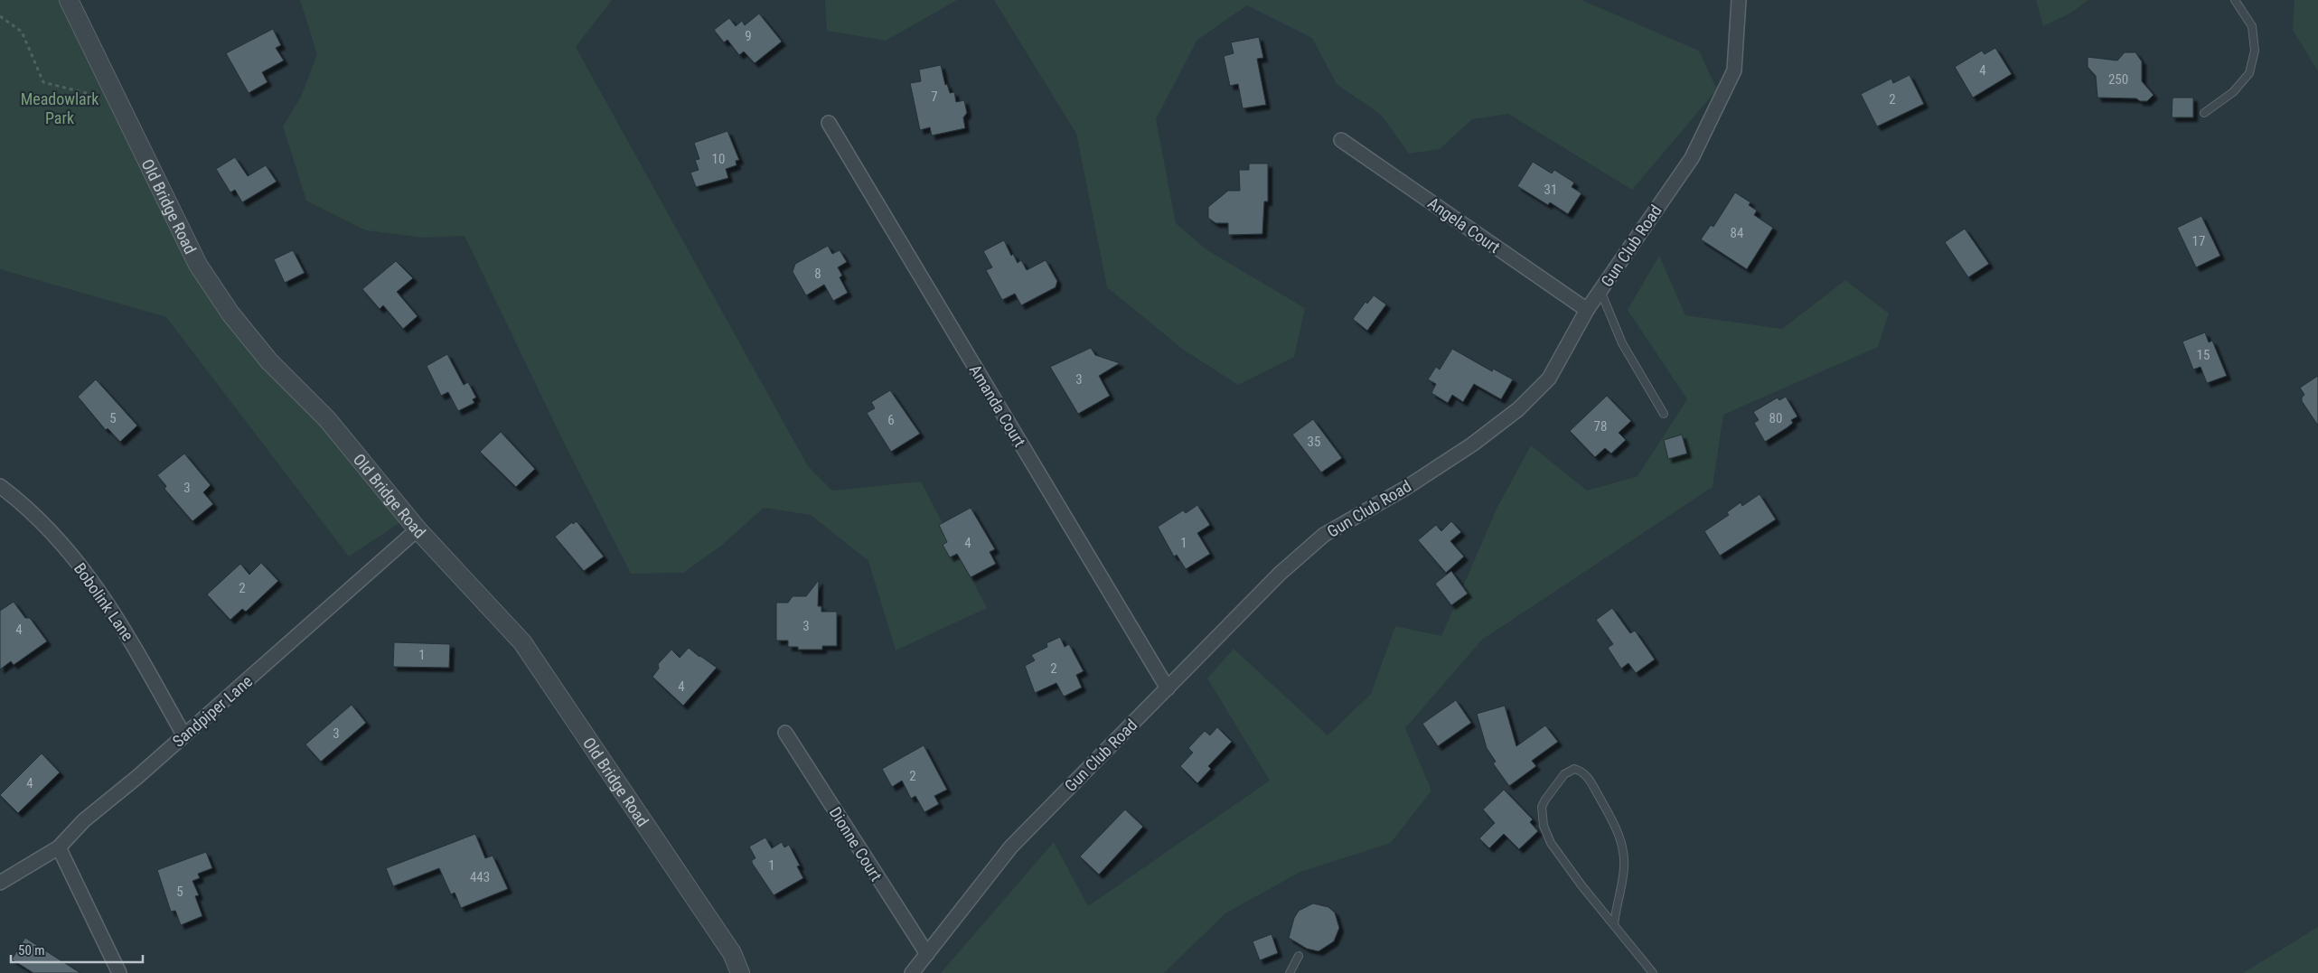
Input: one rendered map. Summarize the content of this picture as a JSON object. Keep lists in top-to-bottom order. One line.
{"streets":{"street":["Old Bridge Road","Angela Court","Gun Club Road","Amanda Court","Bobolink Lane","Sandpiper Lane","Dionne Court"]},"crossings":[["Old Bridge Road","Sandpiper Lane"],["Angela Court","Gun Club Road"],["Gun Club Road","Amanda Court"],["Gun Club Road","Dionne Court"],["Bobolink Lane","Sandpiper Lane"]],"parks":["Meadowlark Park"],"house_numbers":["9","4","250","7","2","10","31","84","17","8","15","3","5","80","6","78","35","3","4","1","2","3","4","1","2","4","3","2","4","1","443","5"],"scale_bar":"50 m"}
